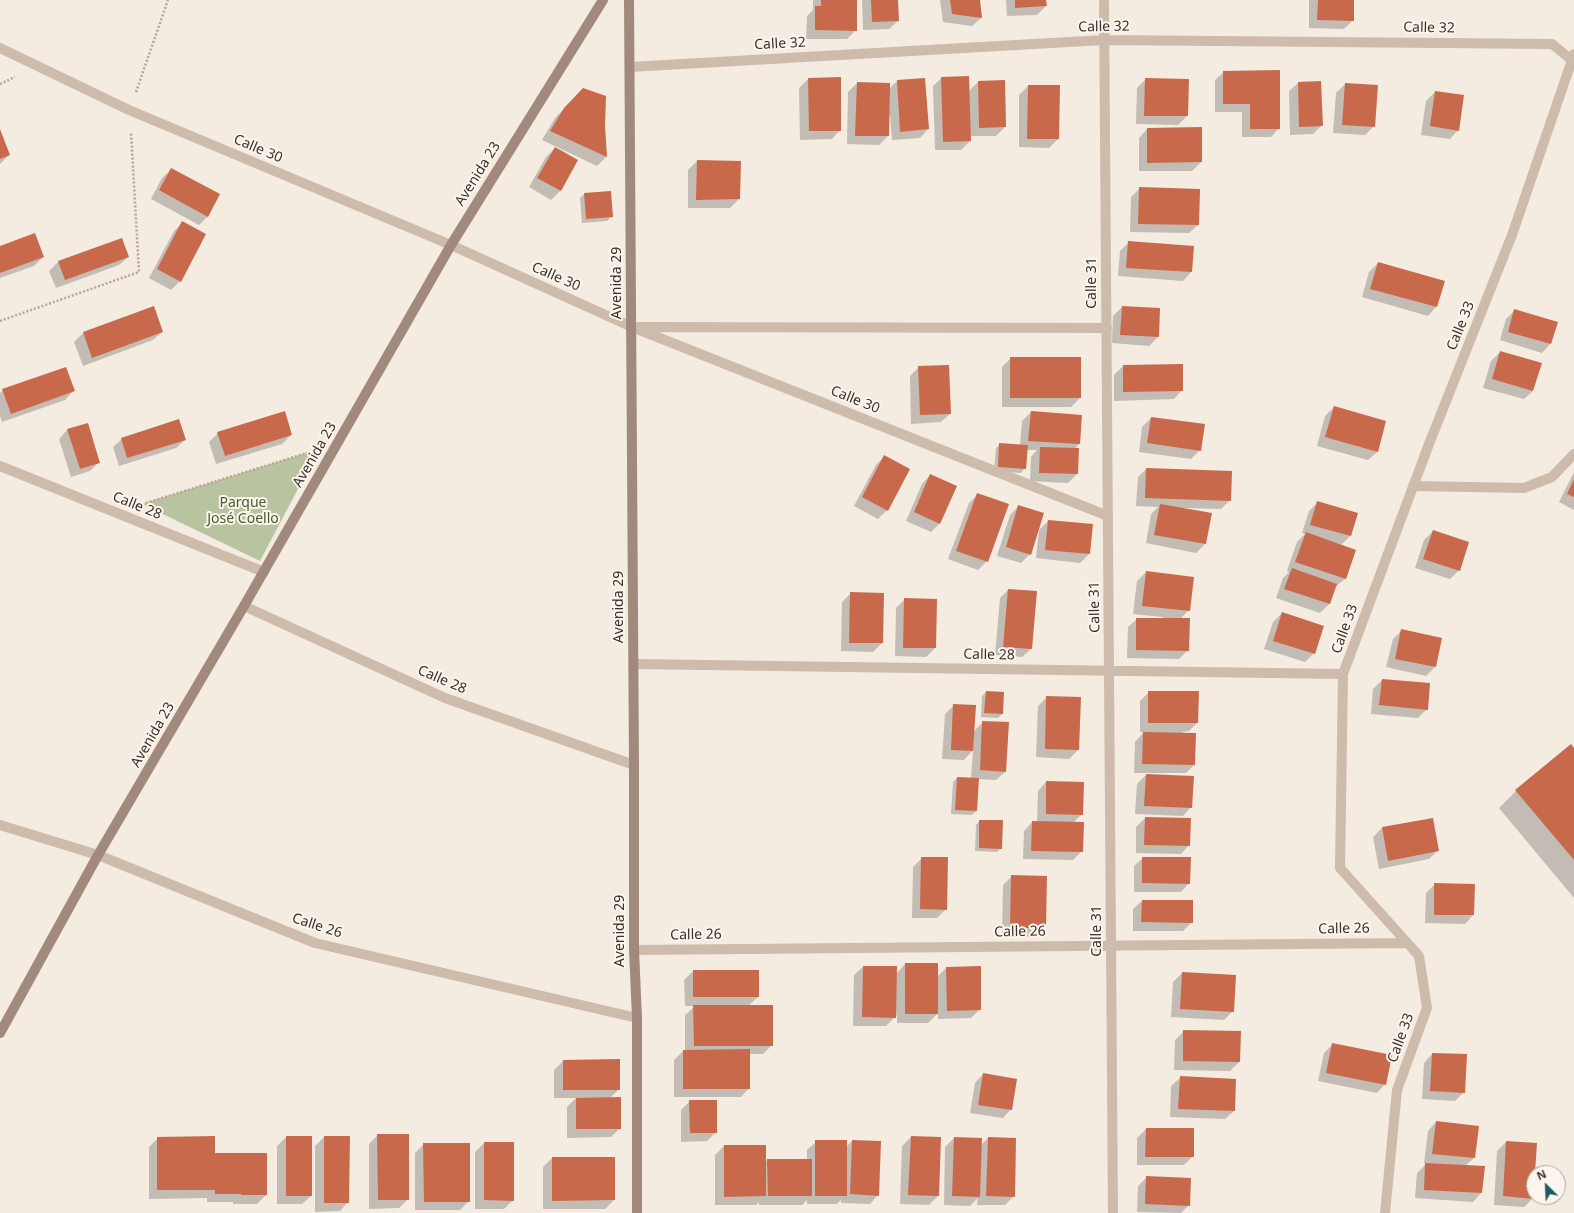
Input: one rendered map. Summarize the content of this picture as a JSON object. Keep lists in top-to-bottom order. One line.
{"streets":{"street":["Calle 32","Calle 30","Avenida 23","Avenida 29","Calle 31","Calle 33","Calle 28","Calle 26"]},"crossings":[["Calle 32","Avenida 29"],["Calle 32","Calle 31"],["Calle 32","Calle 33"],["Calle 30","Avenida 23"],["Calle 30","Avenida 29"],["Calle 30","Calle 31"],["Avenida 23","Calle 28"],["Avenida 23","Calle 26"],["Avenida 29","Calle 28"],["Avenida 29","Calle 26"],["Calle 31","Calle 28"],["Calle 31","Calle 26"],["Calle 33","Calle 28"],["Calle 33","Calle 26"]],"parks":["Parque José Coello"],"north":"top left"}
